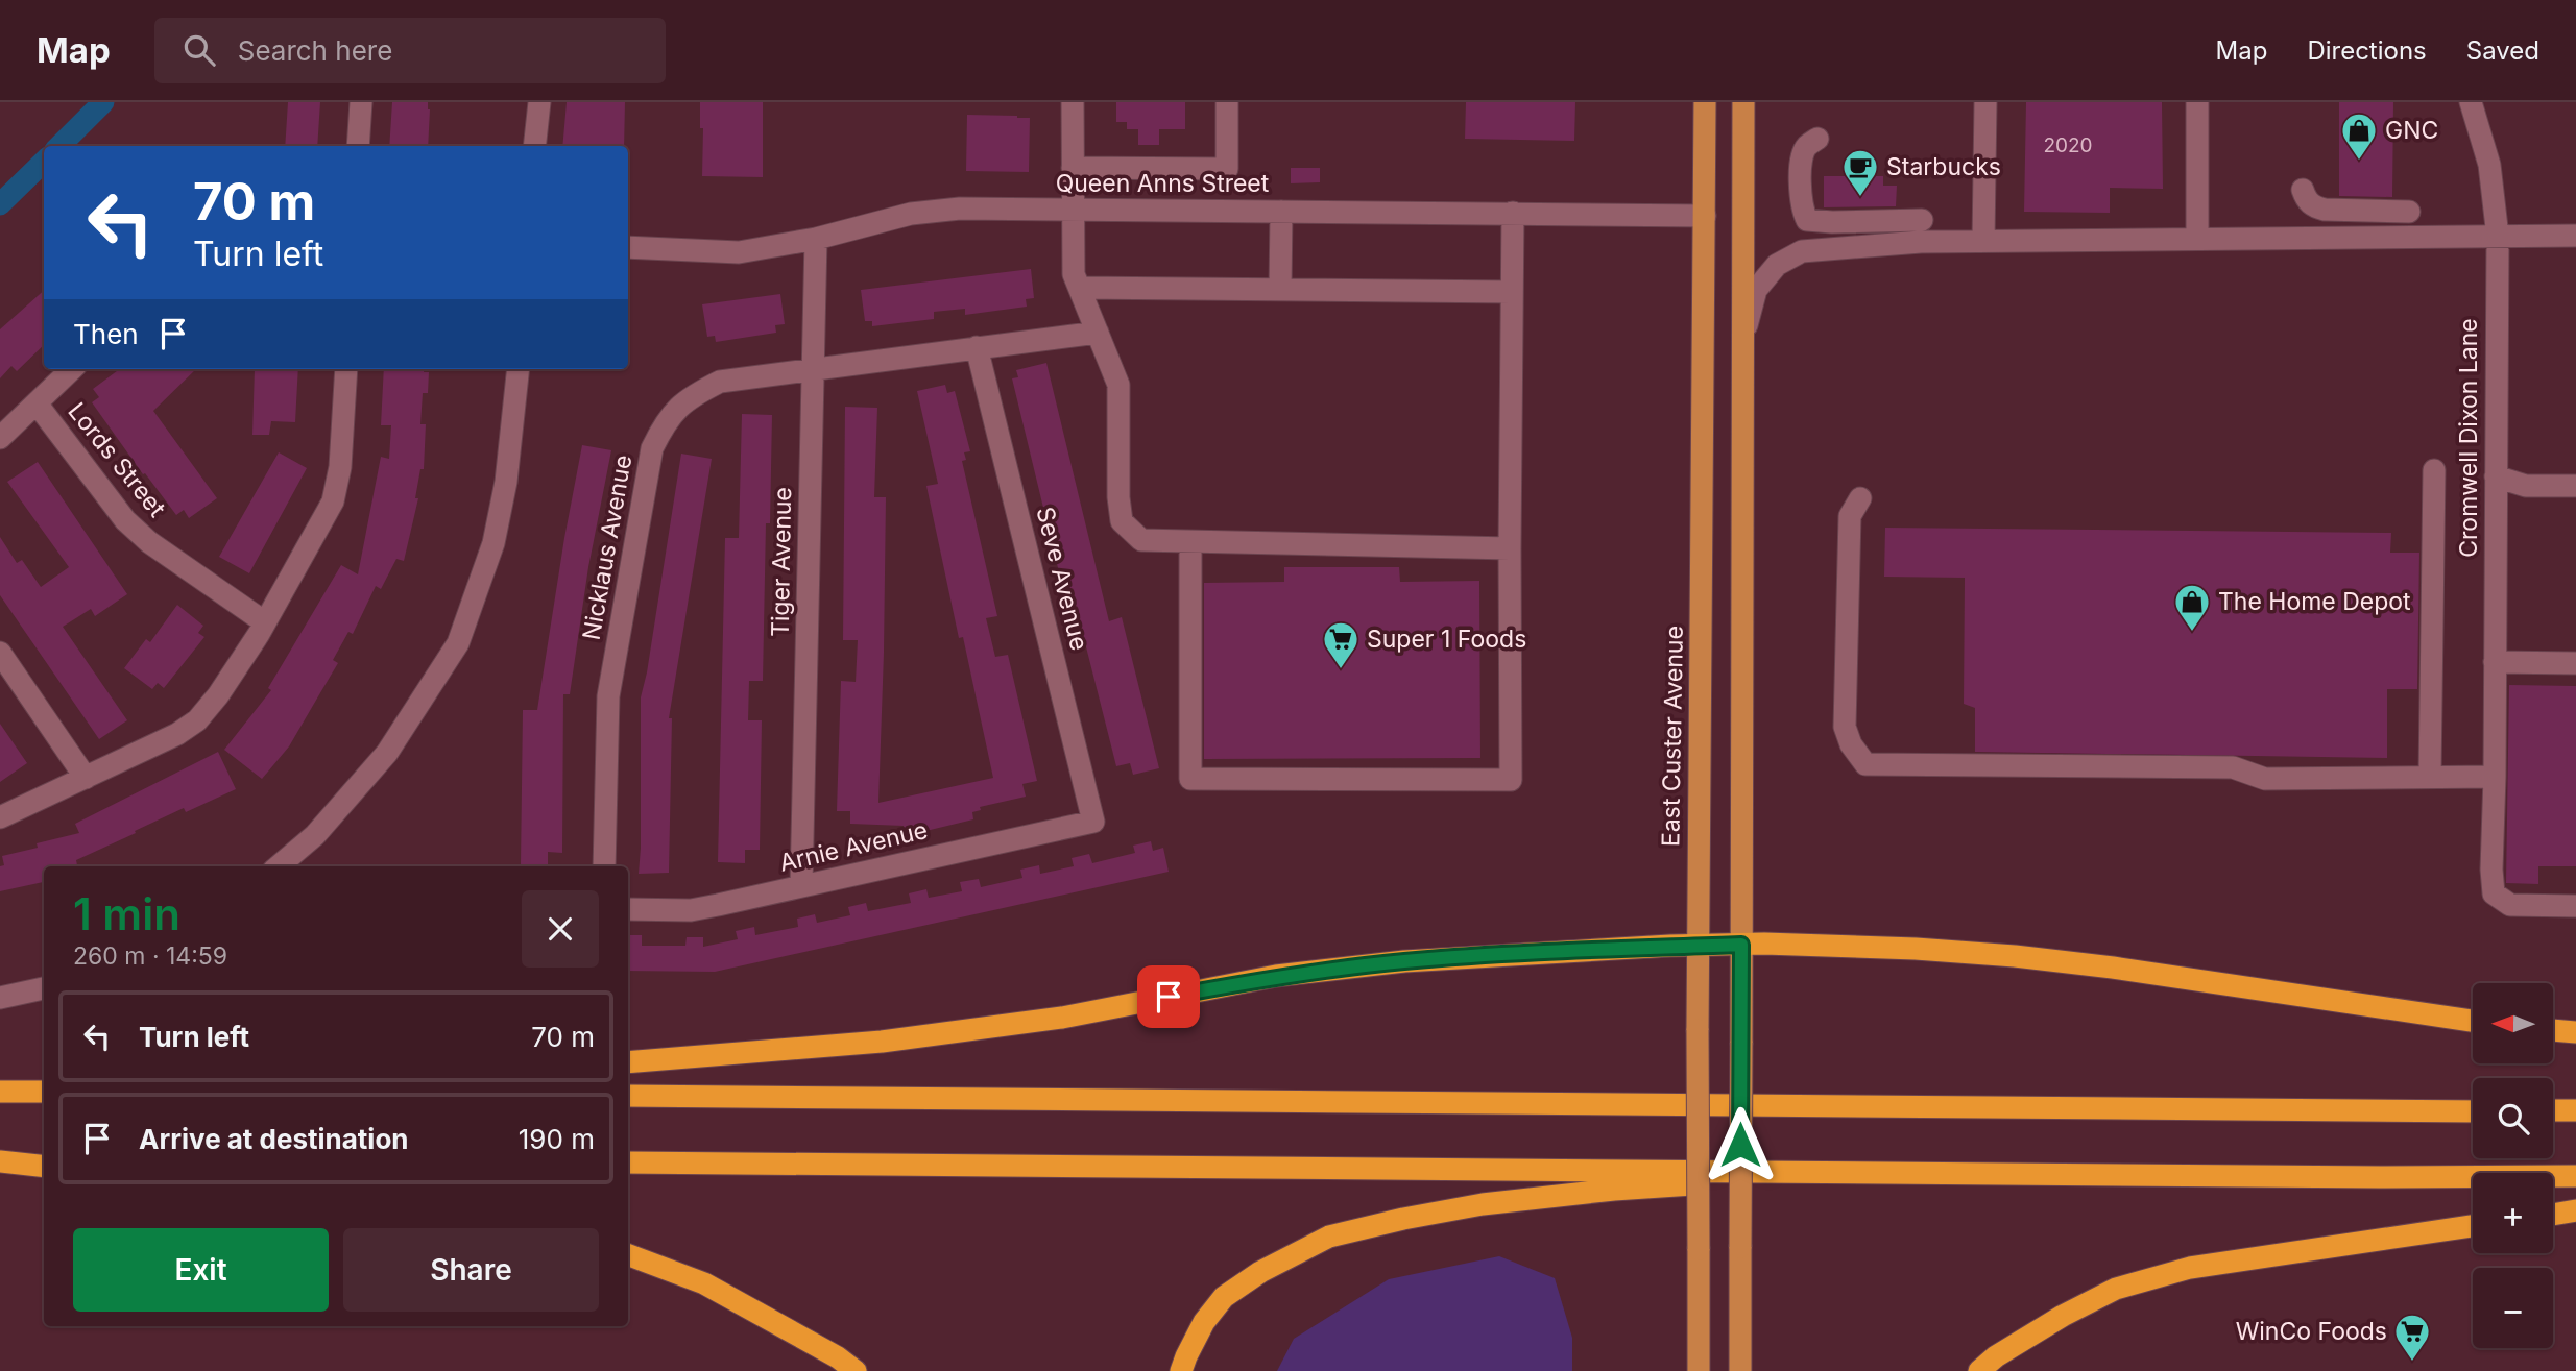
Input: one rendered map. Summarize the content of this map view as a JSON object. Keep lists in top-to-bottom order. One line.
{"streets":{"main road":["East Custer Avenue"],"street":["Queen Anns Street","Cromwell Dixon Lane","Lords Street","Nicklaus Avenue","Tiger Avenue","Seve Avenue","Arnie Avenue"]},"crossings":[["Queen Anns Street","Tiger Avenue"],["Queen Anns Street","East Custer Avenue"],["Nicklaus Avenue","Tiger Avenue"],["Nicklaus Avenue","Seve Avenue"],["Tiger Avenue","Arnie Avenue"],["Seve Avenue","Arnie Avenue"]],"places":{"shop":["GNC","The Home Depot"],"cafe":["Starbucks"],"supermarket":["Super 1 Foods","WinCo Foods"]},"house_numbers":["2020"],"north":"left","page":{"header":"Map","search":"Search here","nav":["Map","Directions","Saved"],"turn":["70 m","Turn left"],"then":"Then","heading":["1 min","260 m · 14:59"],"map_buttons":["+","−"],"list":[{"name":"Turn left","value":"70 m"},{"name":"Arrive at destination","value":"190 m"}],"buttons":["Exit","Share"]}}
